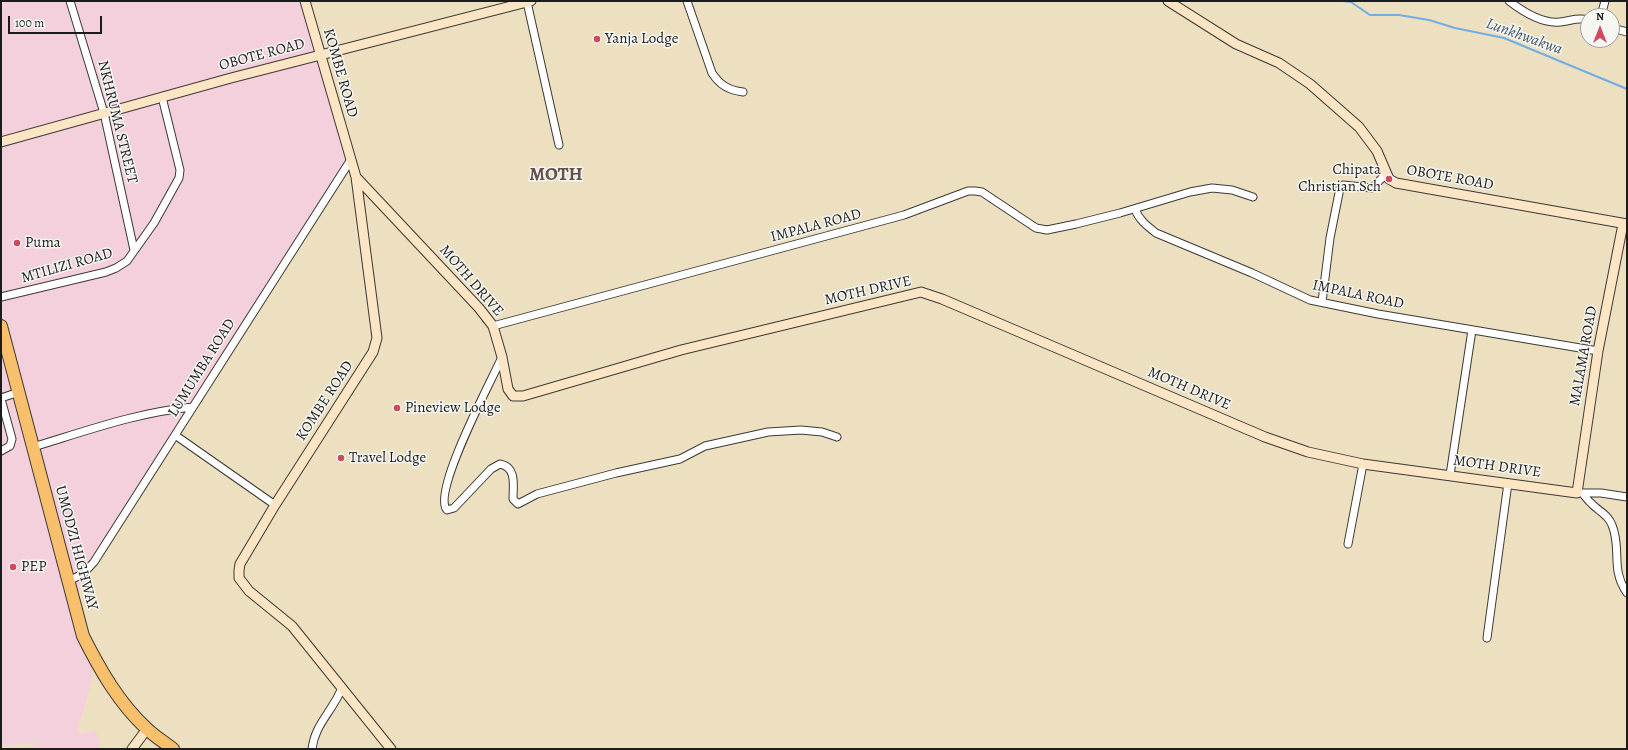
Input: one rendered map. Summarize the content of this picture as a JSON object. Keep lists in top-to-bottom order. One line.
{"streets":{"highway":["UMODZI HIGHWAY"],"street":["OBOTE ROAD","KOMBE ROAD","NKHRUMA STREET","IMPALA ROAD","MTILIZI ROAD","MOTH DRIVE","MALAMA ROAD","LUMUMBA ROAD"]},"crossings":[["OBOTE ROAD","KOMBE ROAD"],["OBOTE ROAD","NKHRUMA STREET"],["OBOTE ROAD","MTILIZI ROAD"],["OBOTE ROAD","MALAMA ROAD"],["KOMBE ROAD","MOTH DRIVE"],["KOMBE ROAD","LUMUMBA ROAD"],["NKHRUMA STREET","MTILIZI ROAD"],["IMPALA ROAD","MOTH DRIVE"],["IMPALA ROAD","MALAMA ROAD"],["MOTH DRIVE","MALAMA ROAD"],["LUMUMBA ROAD","UMODZI HIGHWAY"]],"districts":["MOTH"],"water":["Lunkhwakwa"],"places":["Yanja Lodge","Chipata Christian Sch","Puma","Pineview Lodge","Travel Lodge","PEP"],"scale_bar":"100 m","north":"top"}
